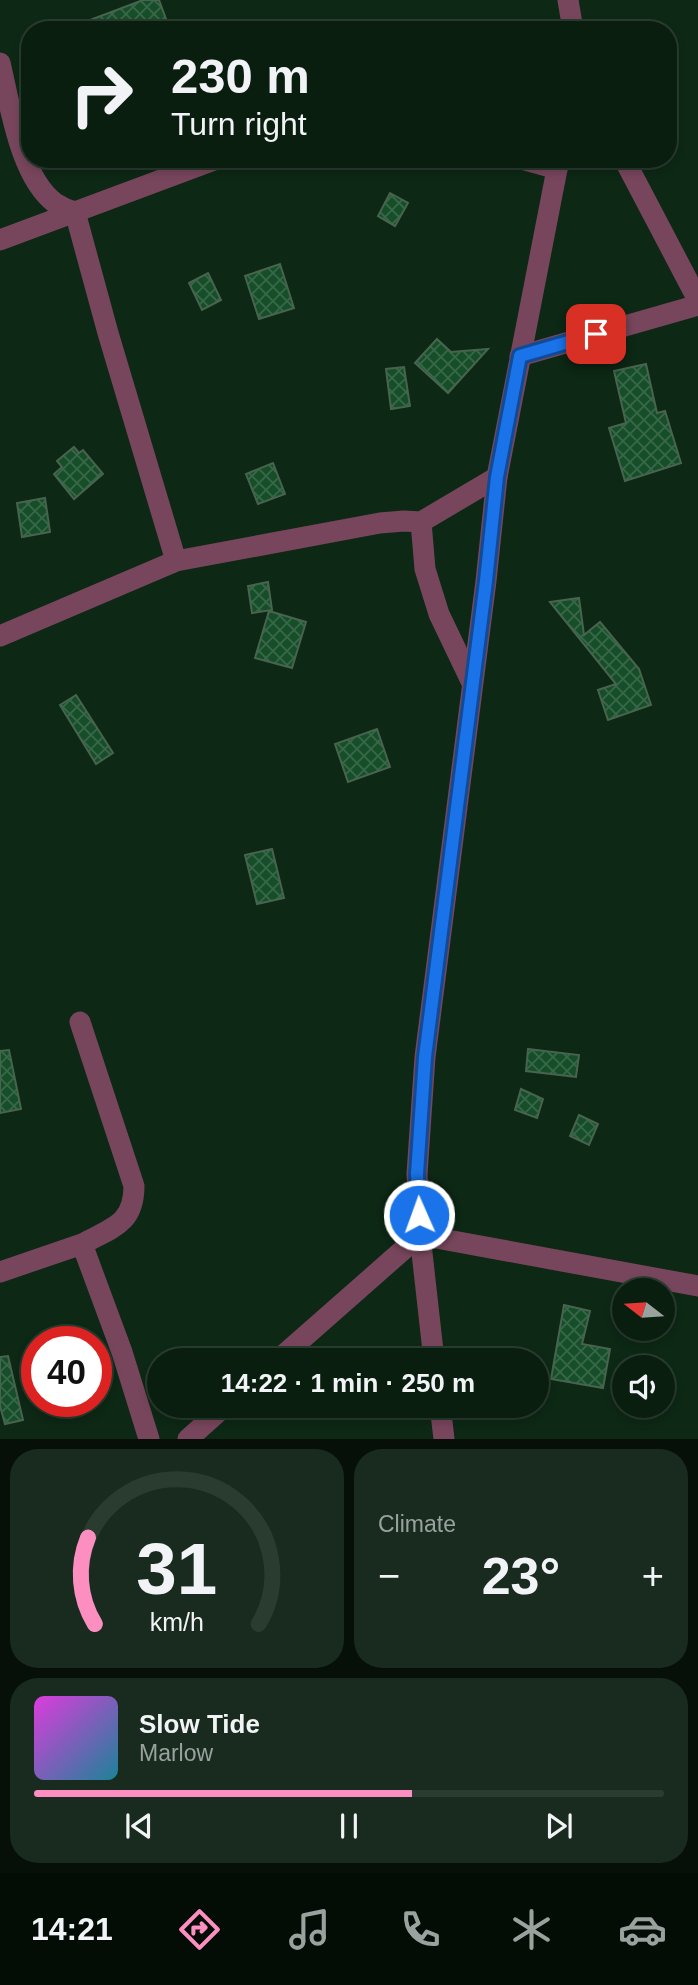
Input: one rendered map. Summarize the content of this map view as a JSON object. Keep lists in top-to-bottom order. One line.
{"north":"left","page":{"turn":["230 m","Turn right"],"limit":"40","trip":"14:22 · 1 min · 250 m","tile":"Climate","heat":["−","23°","+"],"song":["Slow Tide","Marlow"],"tabs":"14:21","gauge":["31","km/h"]}}
